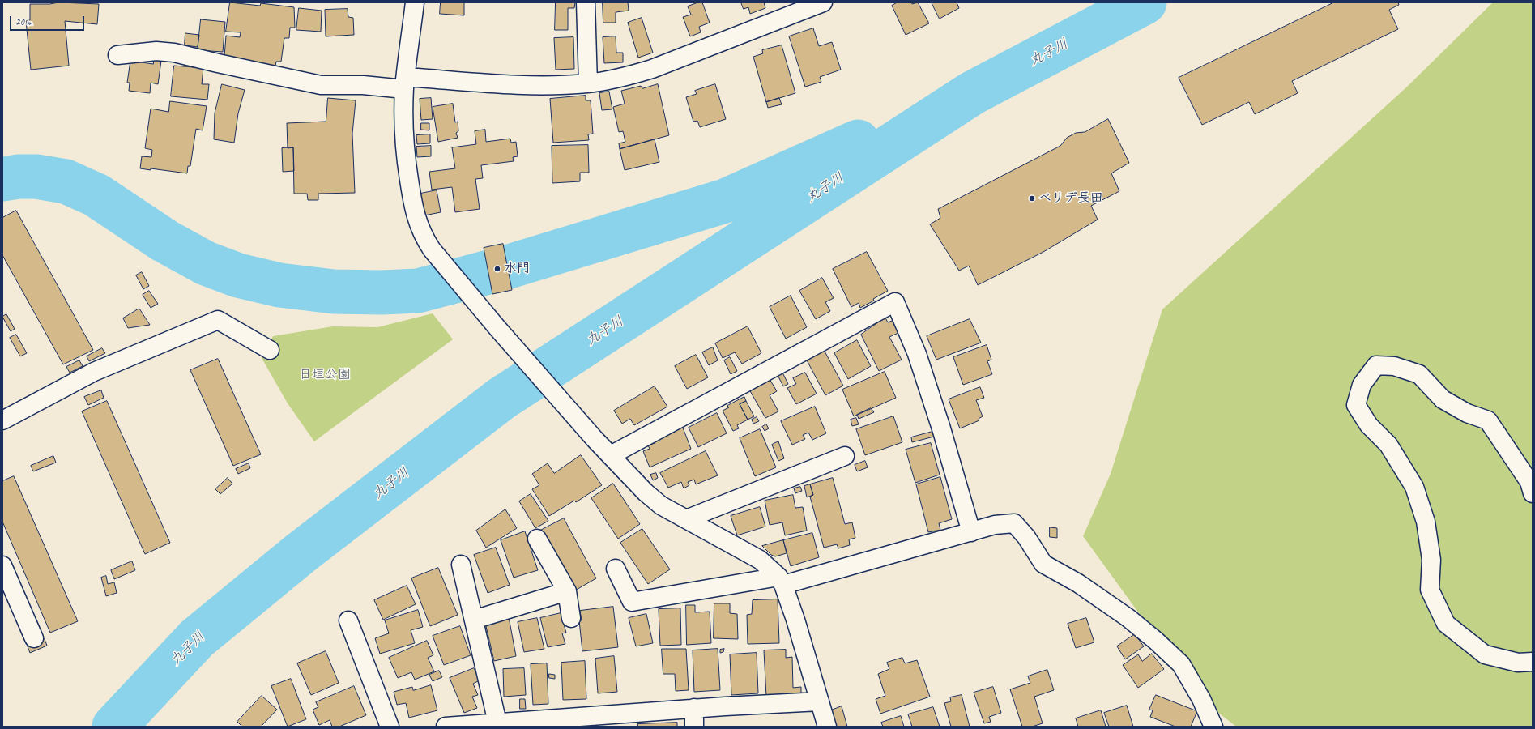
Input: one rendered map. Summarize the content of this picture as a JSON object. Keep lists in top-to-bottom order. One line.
{"water":["丸子川"],"parks":["日垣公園"],"places":["ベリデ長田","水門"],"scale_bar":"20 m"}
